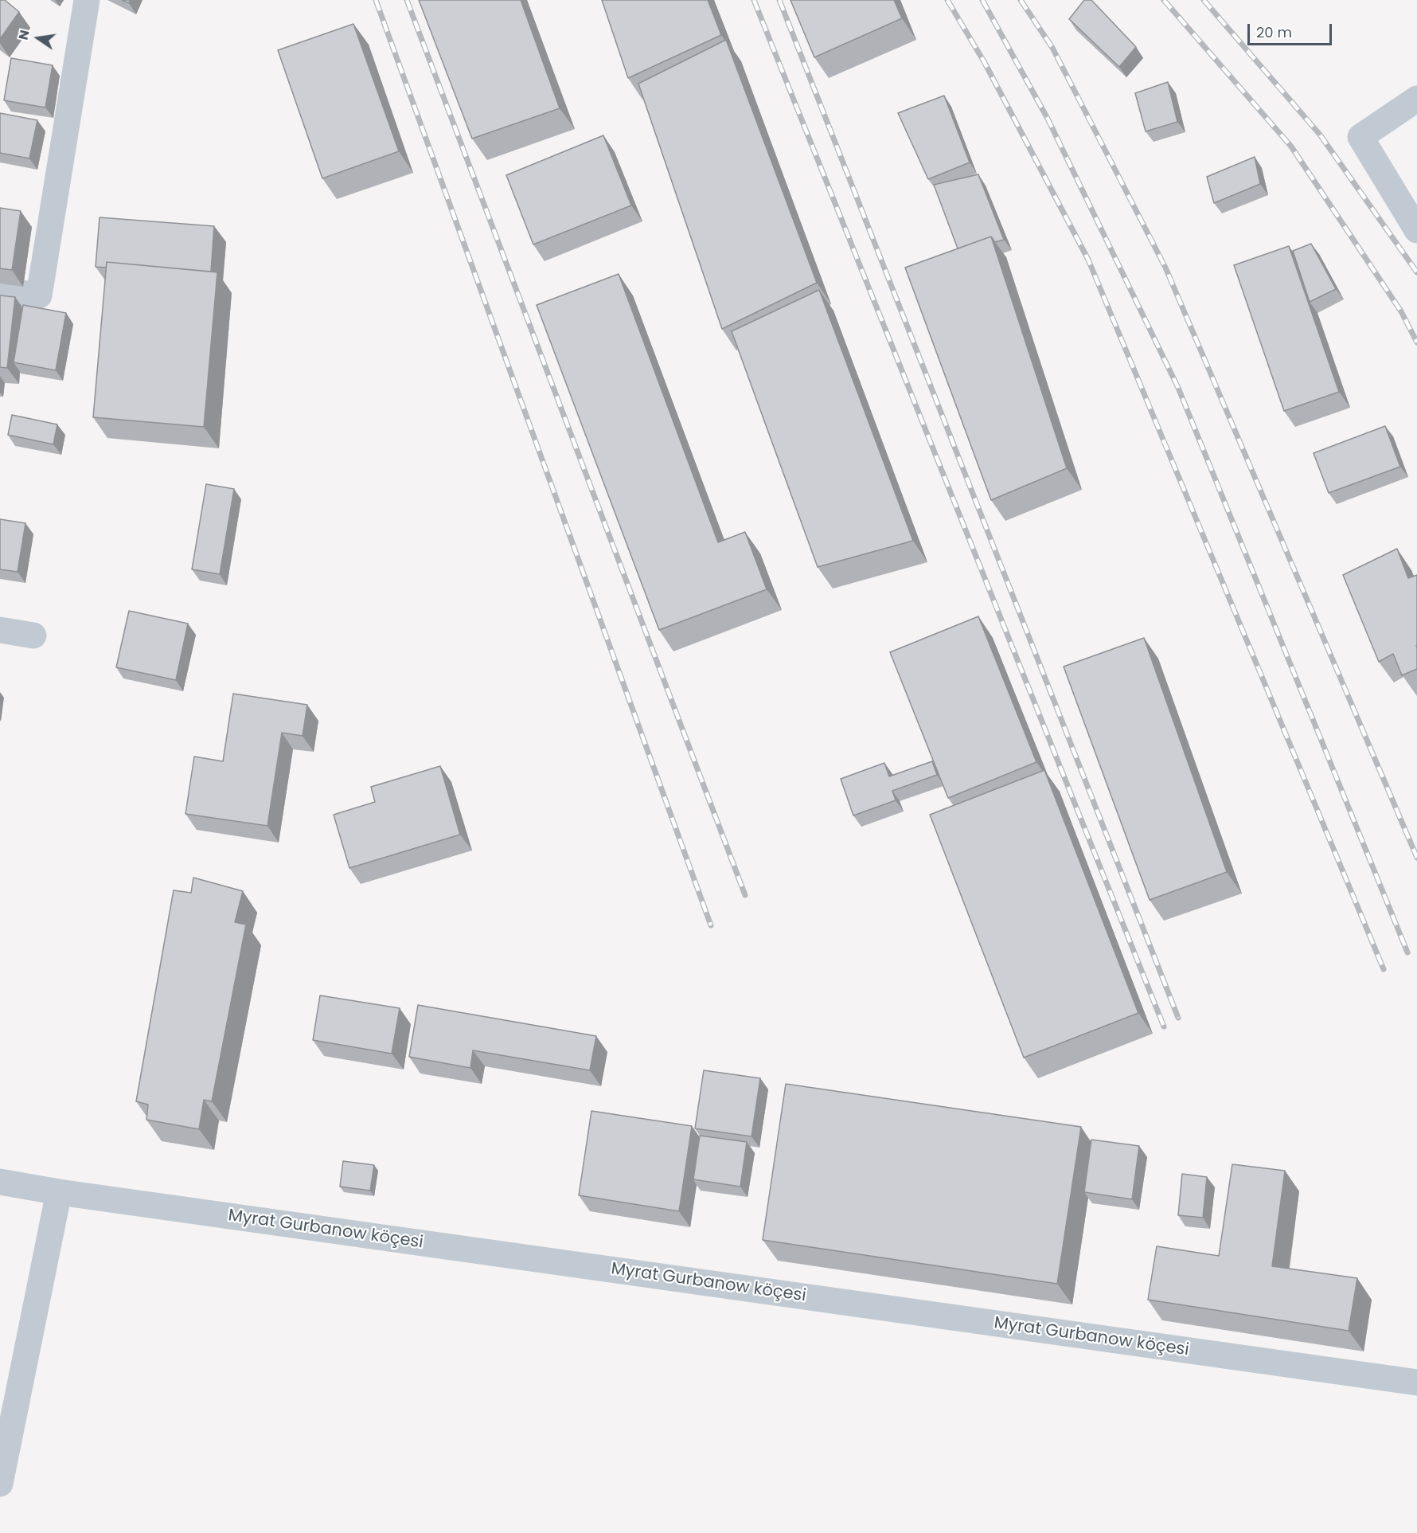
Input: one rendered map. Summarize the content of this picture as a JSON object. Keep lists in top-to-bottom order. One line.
{"streets":{"street":["Myrat Gurbanow köçesi"]},"scale_bar":"20 m","north":"left"}
